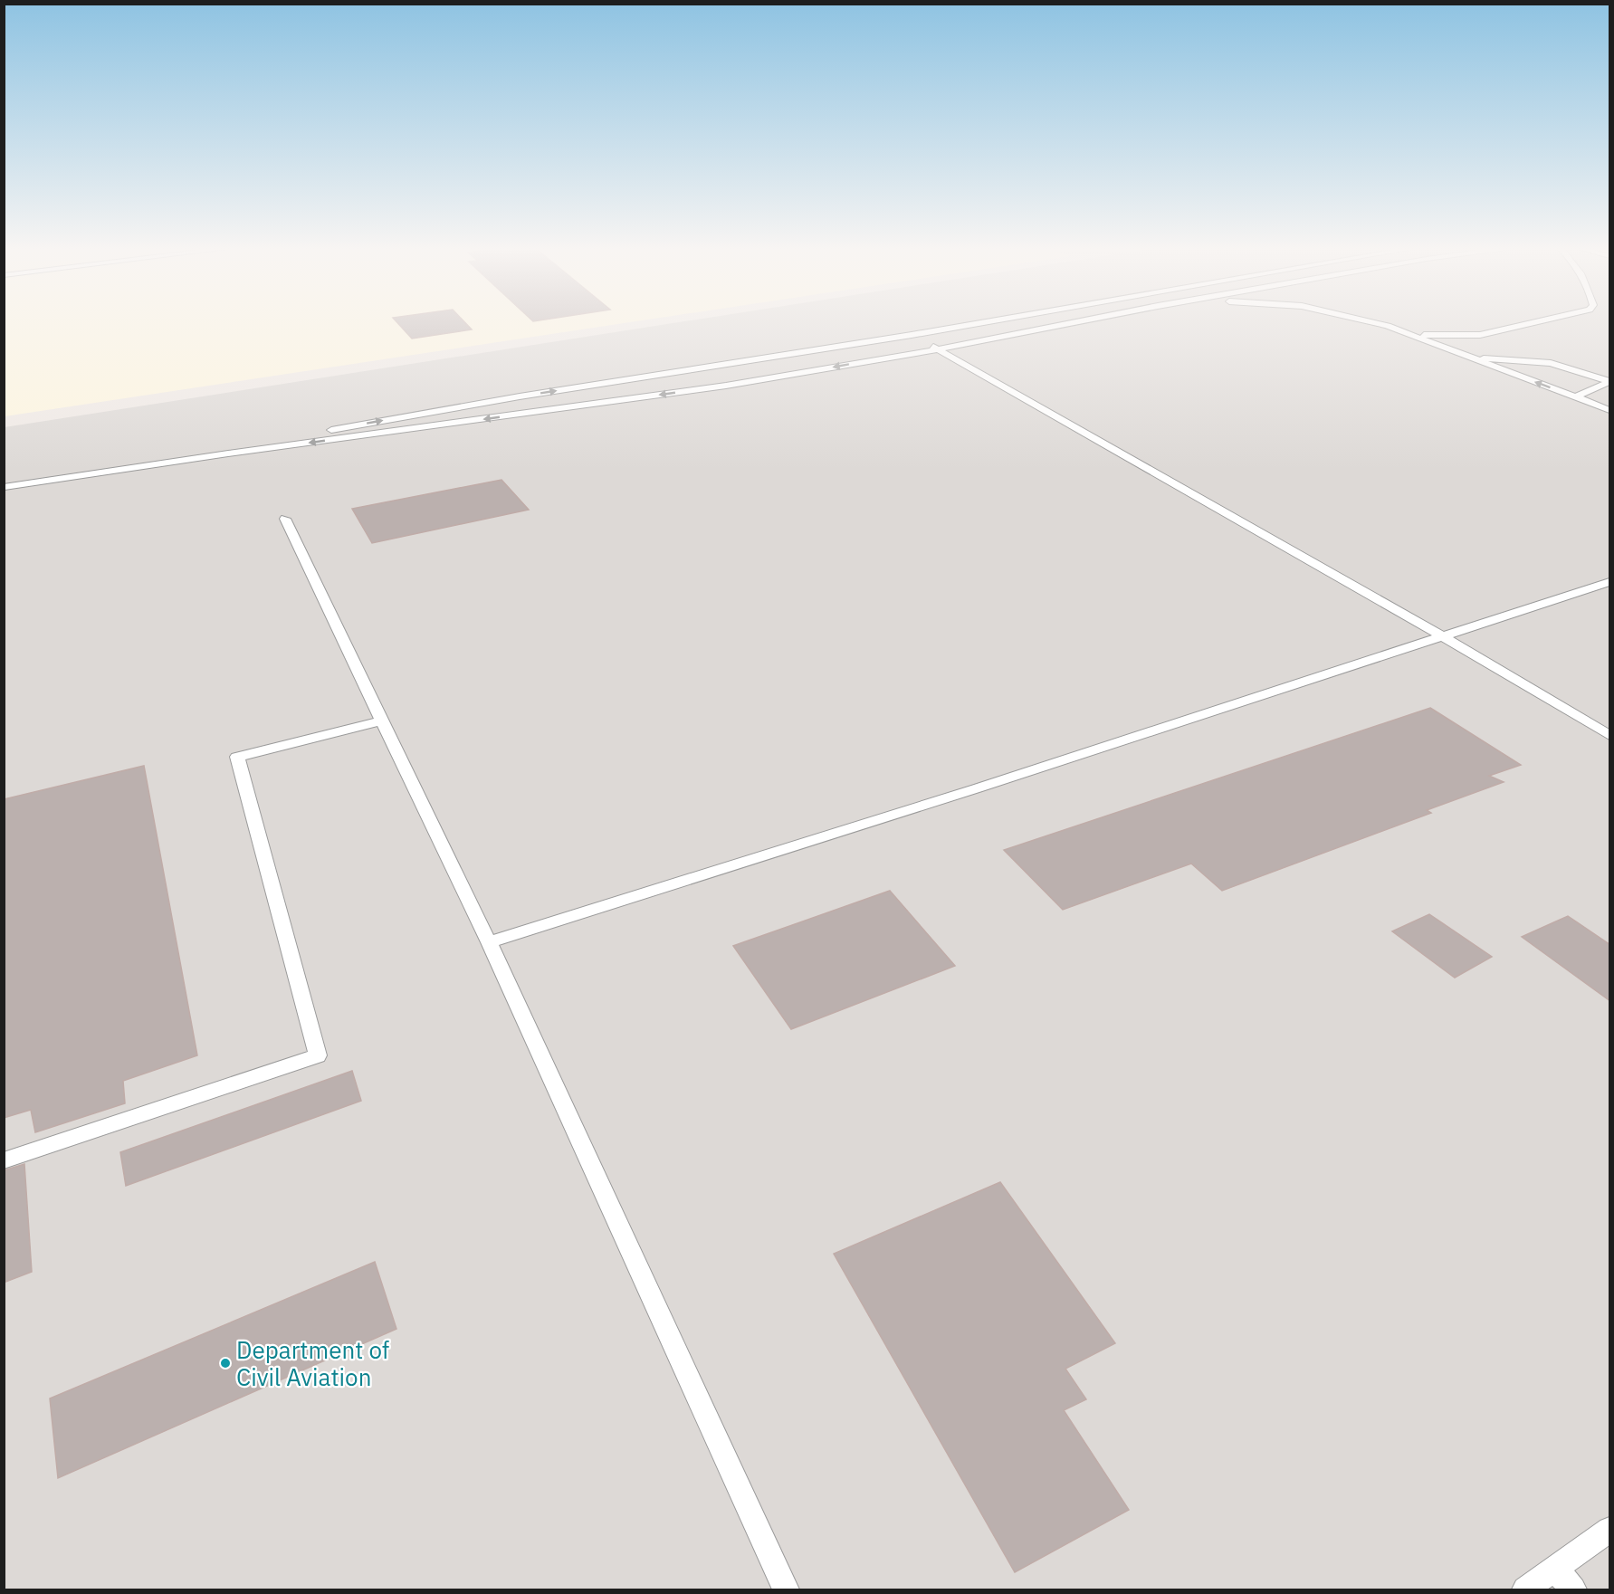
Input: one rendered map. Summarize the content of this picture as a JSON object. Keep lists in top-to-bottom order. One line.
{"places":["Department of Civil Aviation"]}
